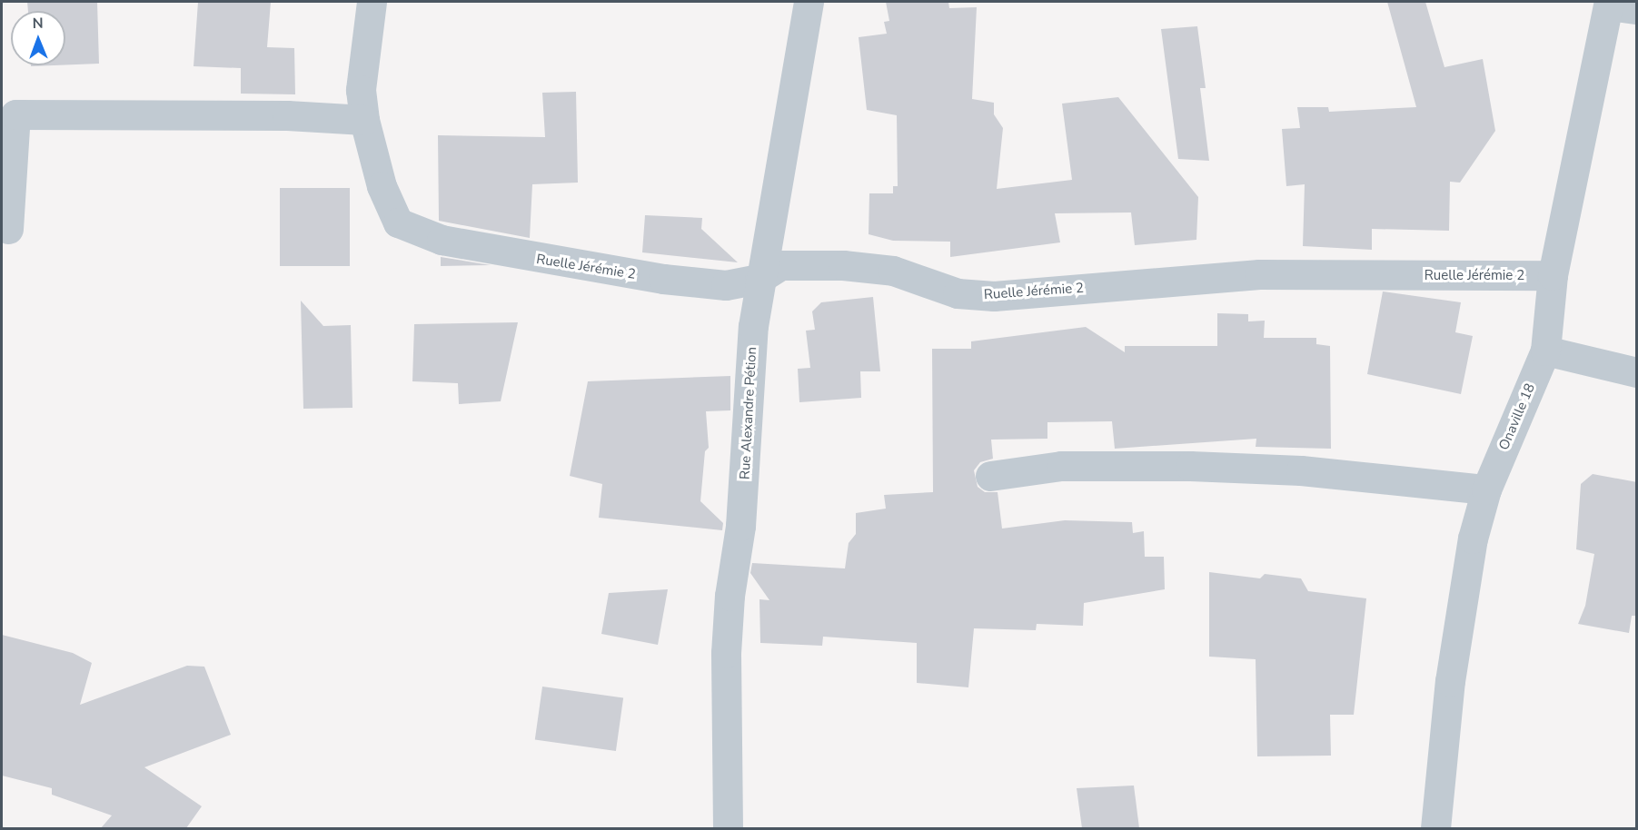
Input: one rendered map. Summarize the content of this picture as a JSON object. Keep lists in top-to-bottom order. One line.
{"streets":{"street":["Ruelle Jérémie 2","Rue Alexandre Pétion","Onaville 18"]},"crossings":[["Ruelle Jérémie 2","Rue Alexandre Pétion"],["Ruelle Jérémie 2","Onaville 18"]],"north":"top"}
